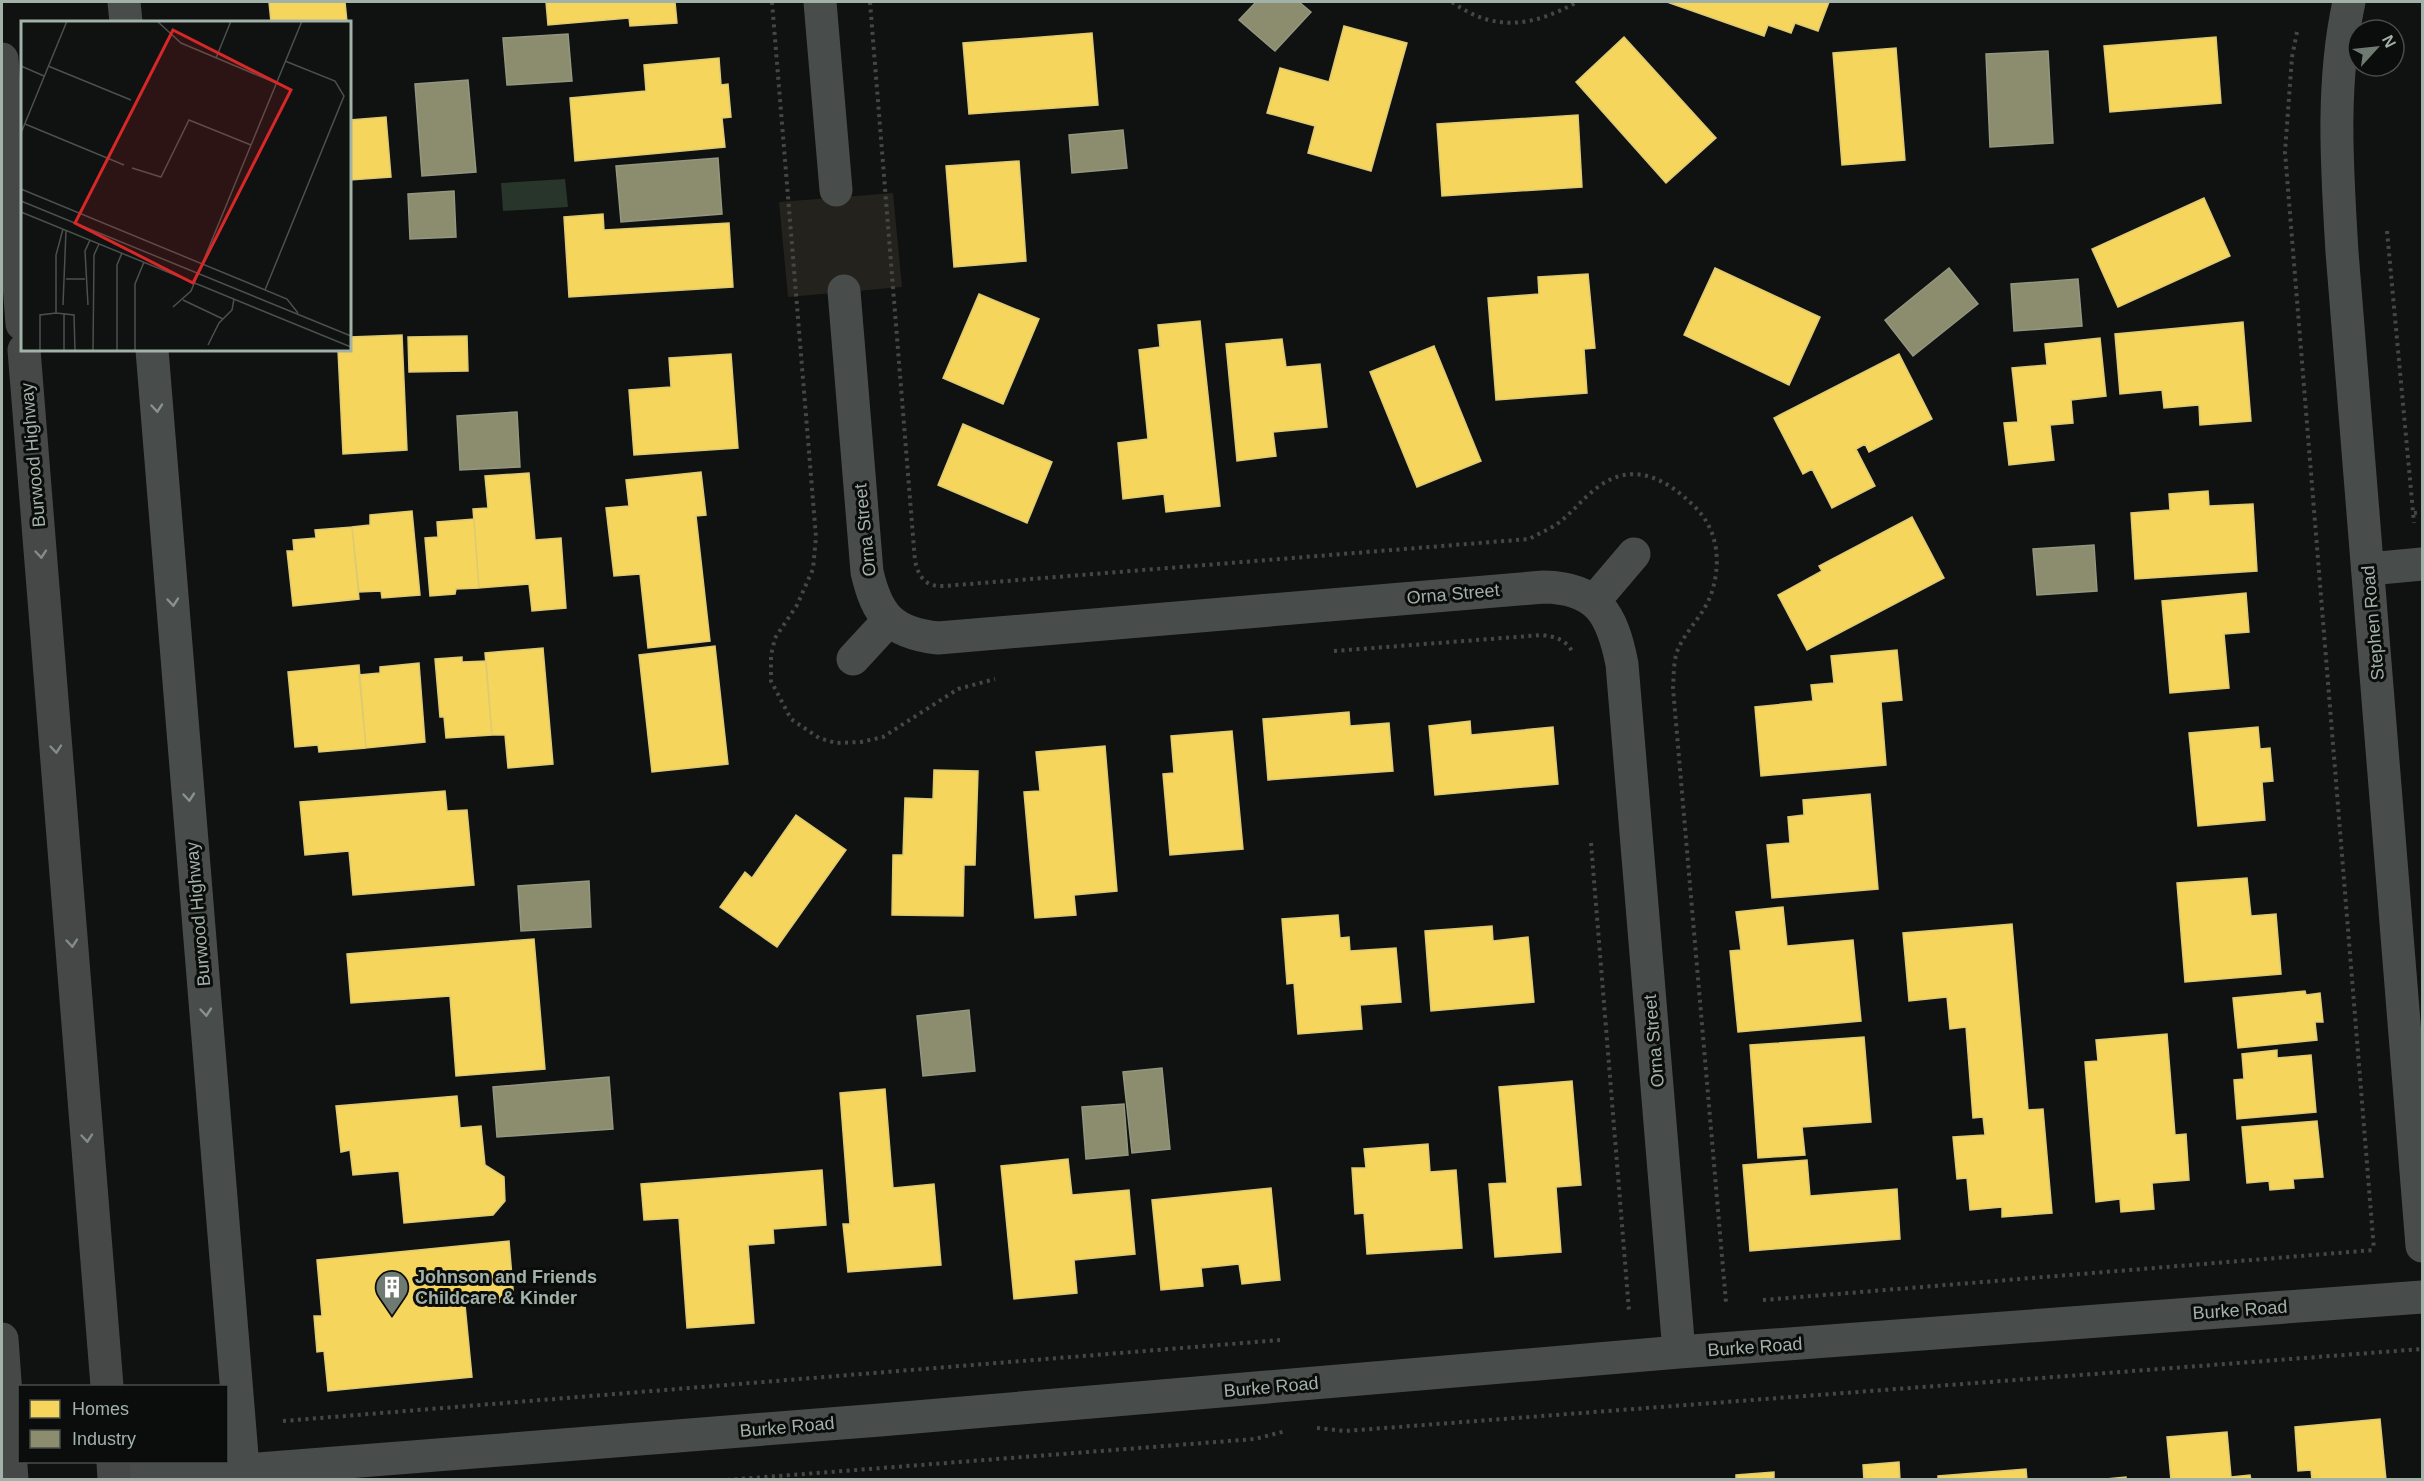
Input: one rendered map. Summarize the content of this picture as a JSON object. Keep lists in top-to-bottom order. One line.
{"streets":{"highway":["Burwood Highway"],"street":["Orna Street","Stephen Road","Burke Road"]},"crossings":[["Burwood Highway","Burke Road"],["Orna Street","Burke Road"]],"one_way":["Burwood Highway"],"places":{"building":["Johnson and Friends Childcare & Kinder"]},"legend":["Homes","Industry"],"north":"top right"}
